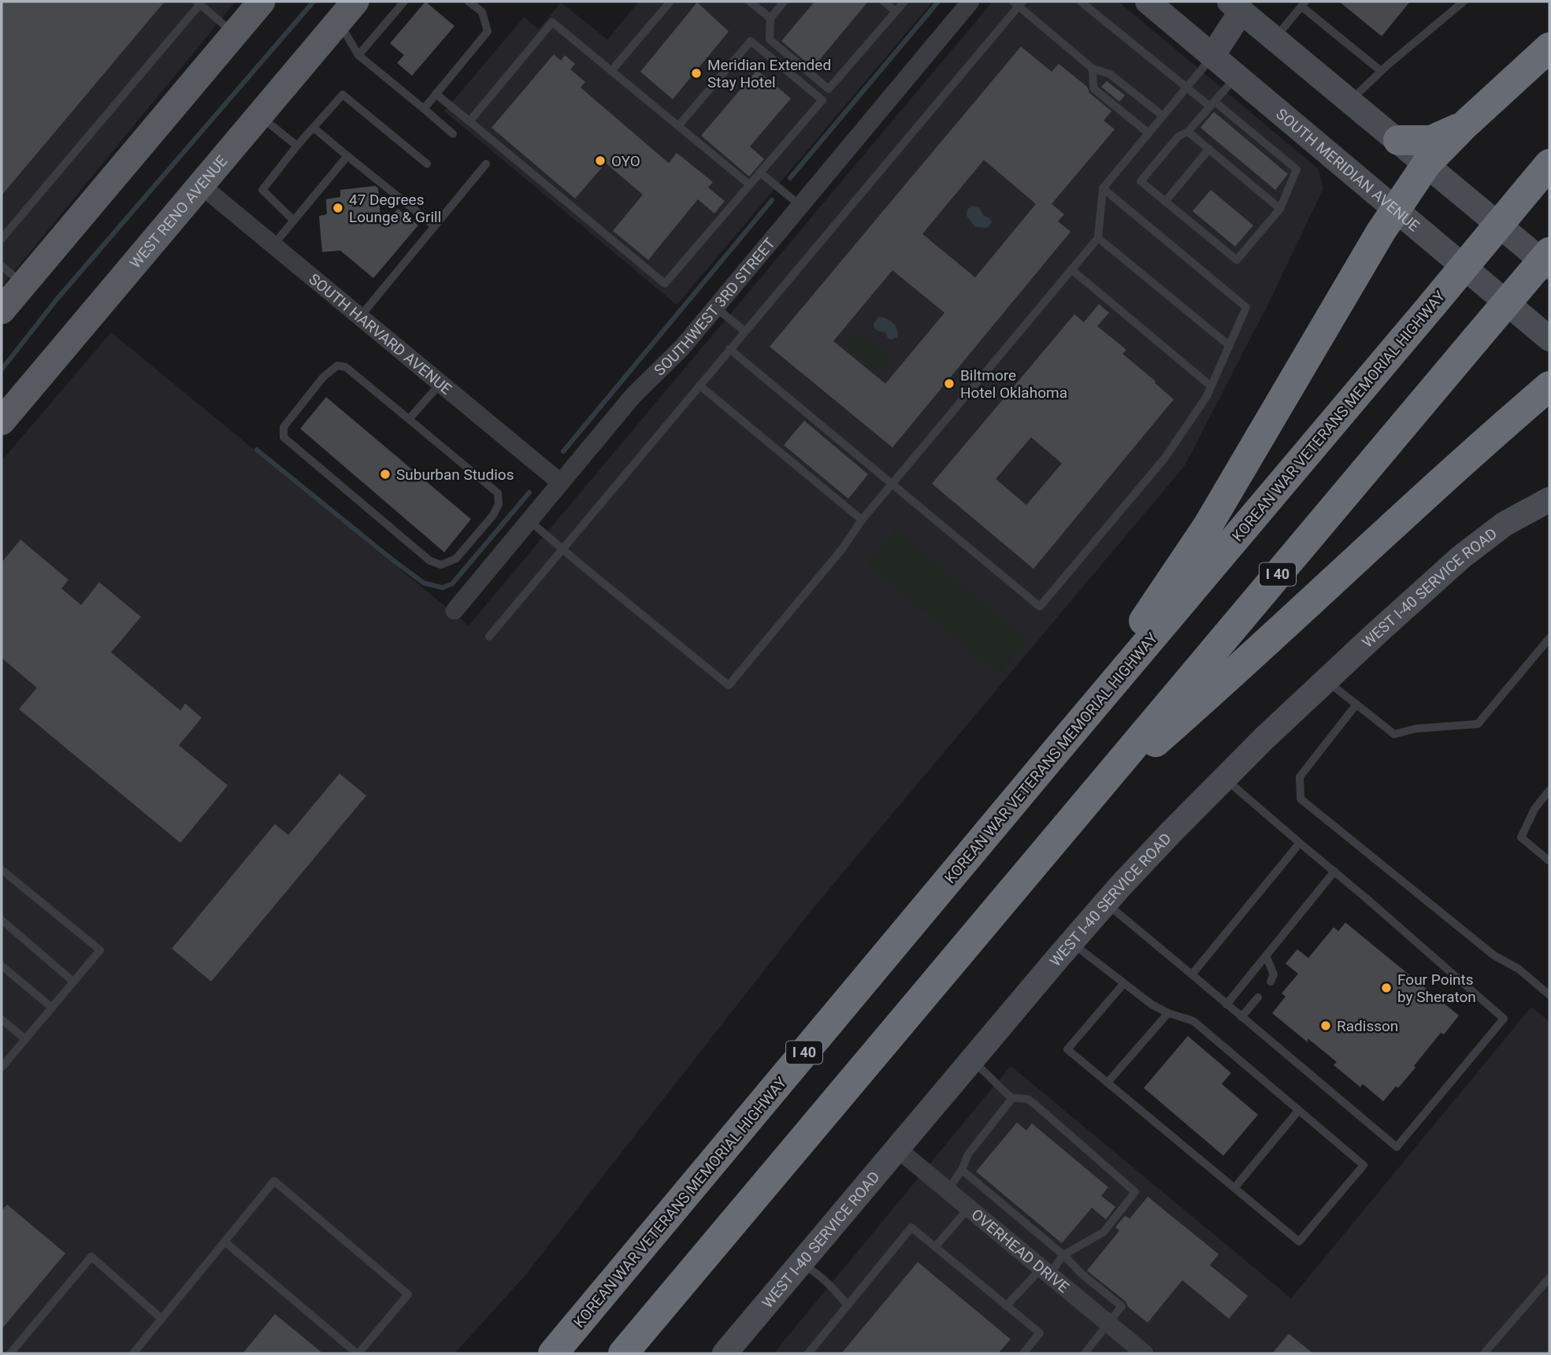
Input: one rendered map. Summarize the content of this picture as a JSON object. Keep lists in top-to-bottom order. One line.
{"streets":{"highway":["KOREAN WAR VETERANS MEMORIAL HIGHWAY","I 40"],"main road":["WEST RENO AVENUE"],"street":["SOUTH MERIDIAN AVENUE","SOUTHWEST 3RD STREET","SOUTH HARVARD AVENUE","WEST I-40 SERVICE ROAD","OVERHEAD DRIVE"]},"crossings":[["WEST RENO AVENUE","SOUTH HARVARD AVENUE"],["SOUTHWEST 3RD STREET","SOUTH HARVARD AVENUE"],["WEST I-40 SERVICE ROAD","OVERHEAD DRIVE"]],"places":["Meridian Extended Stay Hotel","OYO","47 Degrees Lounge & Grill","Biltmore Hotel Oklahoma","Suburban Studios","Four Points by Sheraton","Radisson"]}
